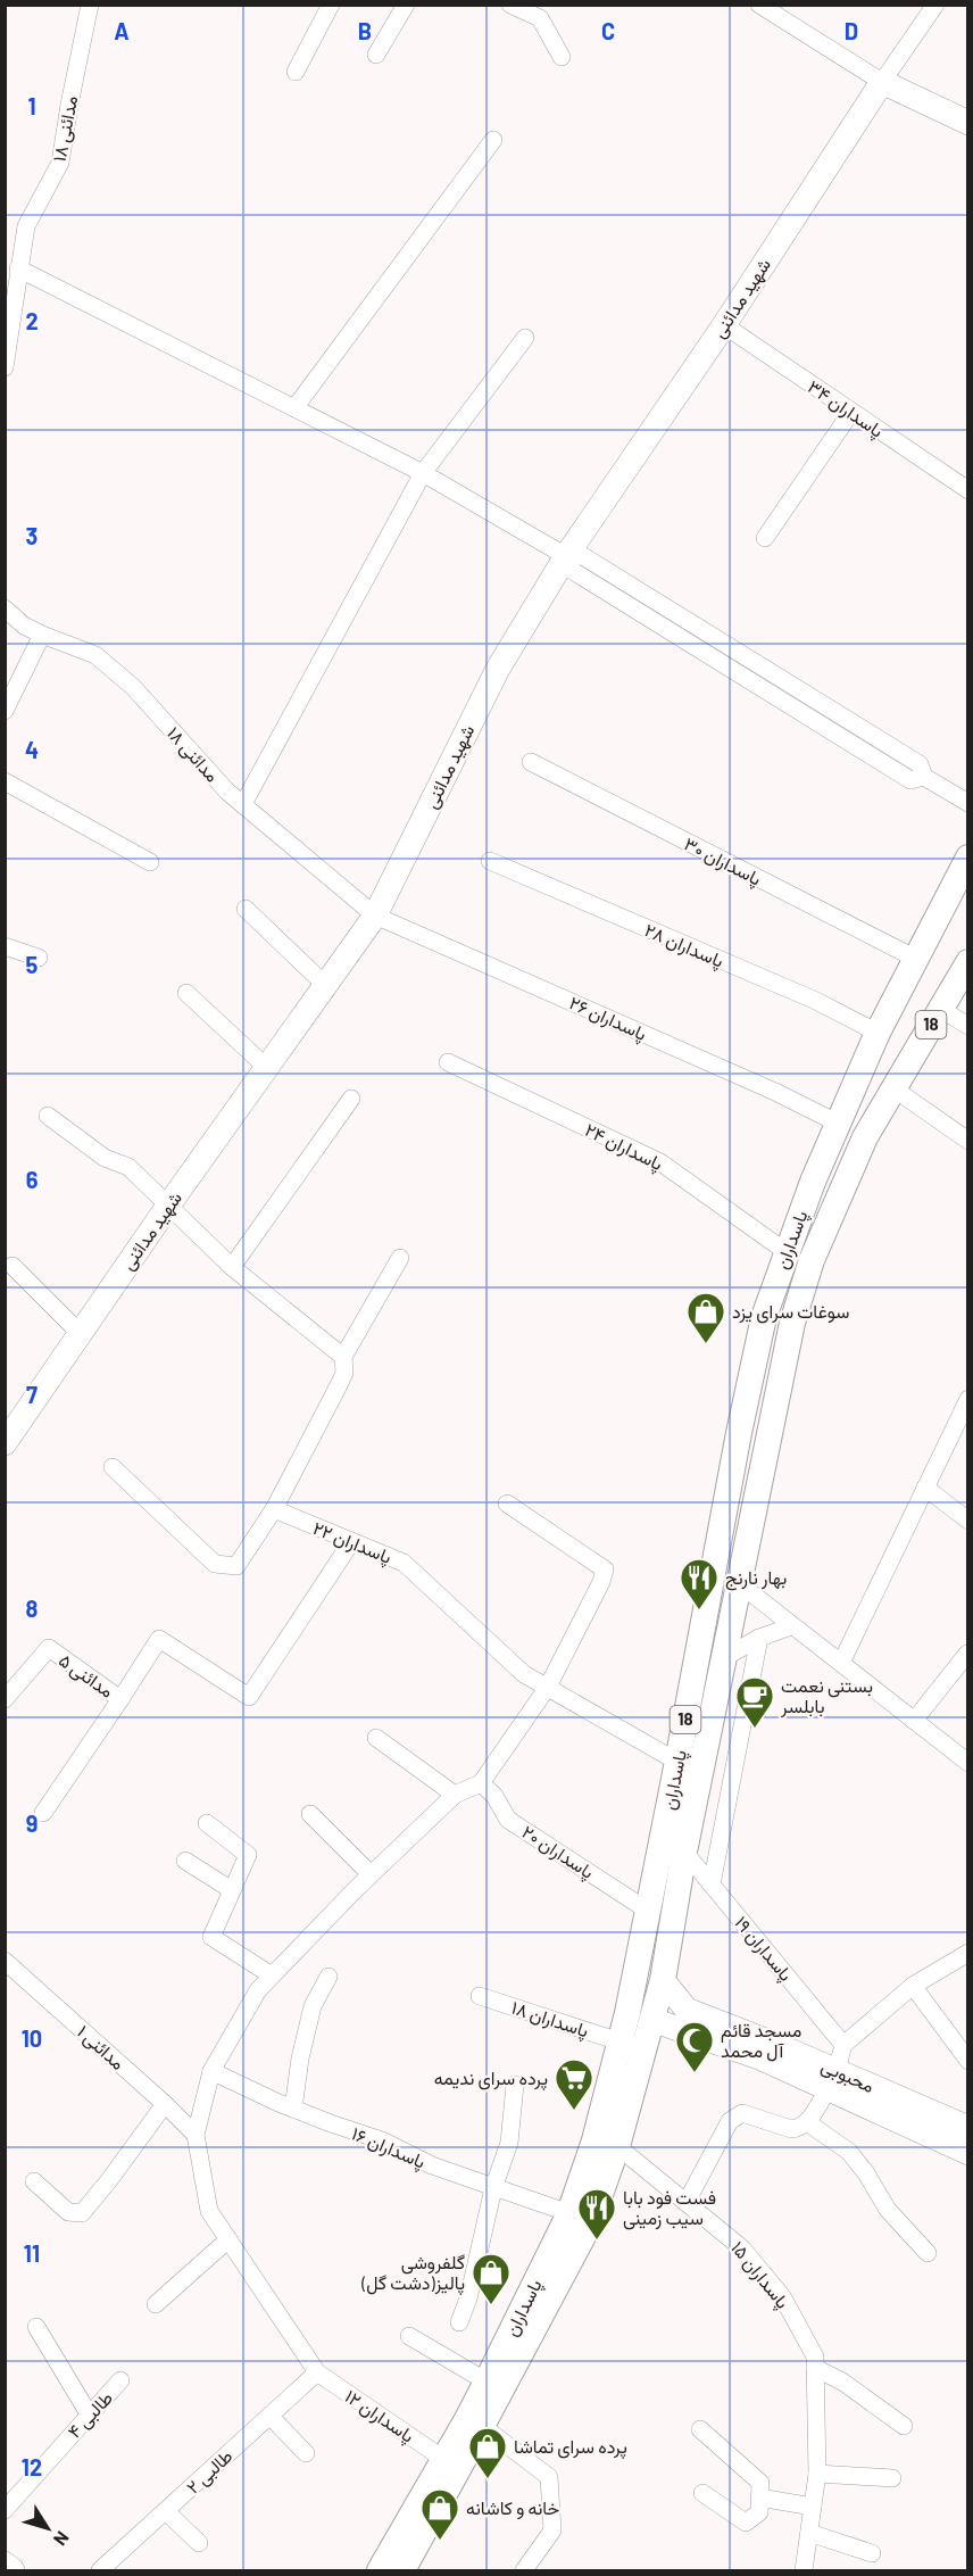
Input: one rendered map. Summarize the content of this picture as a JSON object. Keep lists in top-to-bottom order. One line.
{"streets":{"main road":["18","پاسداران"],"street":["مدائنی ۱۸","شهید مدائنی","پاسداران ۳۴","پاسداران ۳۰","پاسداران ۲۸","پاسداران ۲۶","پاسداران ۲۴","پاسداران ۲۲","مدائنی ۵","پاسداران ۲۰","پاسداران ۱۹","پاسداران ۱۸","مدائنی ۱","محبوبی","پاسداران ۱۶","پاسداران ۱۵","طالبی ۴","پاسداران ۱۲","طالبی ۲"]},"crossings":[["مدائنی ۱۸","شهید مدائنی"],["مدائنی ۱۸","پاسداران ۲۶"],["شهید مدائنی","پاسداران ۳۴"],["شهید مدائنی","پاسداران ۲۶"],["پاسداران ۳۰","پاسداران"],["پاسداران ۲۸","پاسداران"],["پاسداران ۲۶","پاسداران"],["پاسداران ۲۴","پاسداران"],["پاسداران","پاسداران ۲۲"],["پاسداران","پاسداران ۲۰"],["پاسداران","پاسداران ۱۹"],["پاسداران","پاسداران ۱۸"],["پاسداران","محبوبی"],["پاسداران","پاسداران ۱۶"],["پاسداران","پاسداران ۱۵"],["پاسداران","پاسداران ۱۲"],["پاسداران ۲۲","مدائنی ۵"],["پاسداران ۱۲","طالبی ۲"]],"places":{"shop":["سوغات سرای یزد","گلفروشی پالیز(دشت گل)","پرده سرای تماشا","خانه و کاشانه"],"restaurant":["بهار نارنج","فست فود بابا سیب زمینی"],"cafe":["بستنی نعمت بابلسر"],"mosque":["مسجد قائم آل محمد"],"supermarket":["پرده سرای ندیمه"]},"north":"bottom right","grid":{"columns":["A","B","C","D"],"rows":["1","2","3","4","5","6","7","8","9","10","11","12"]}}
